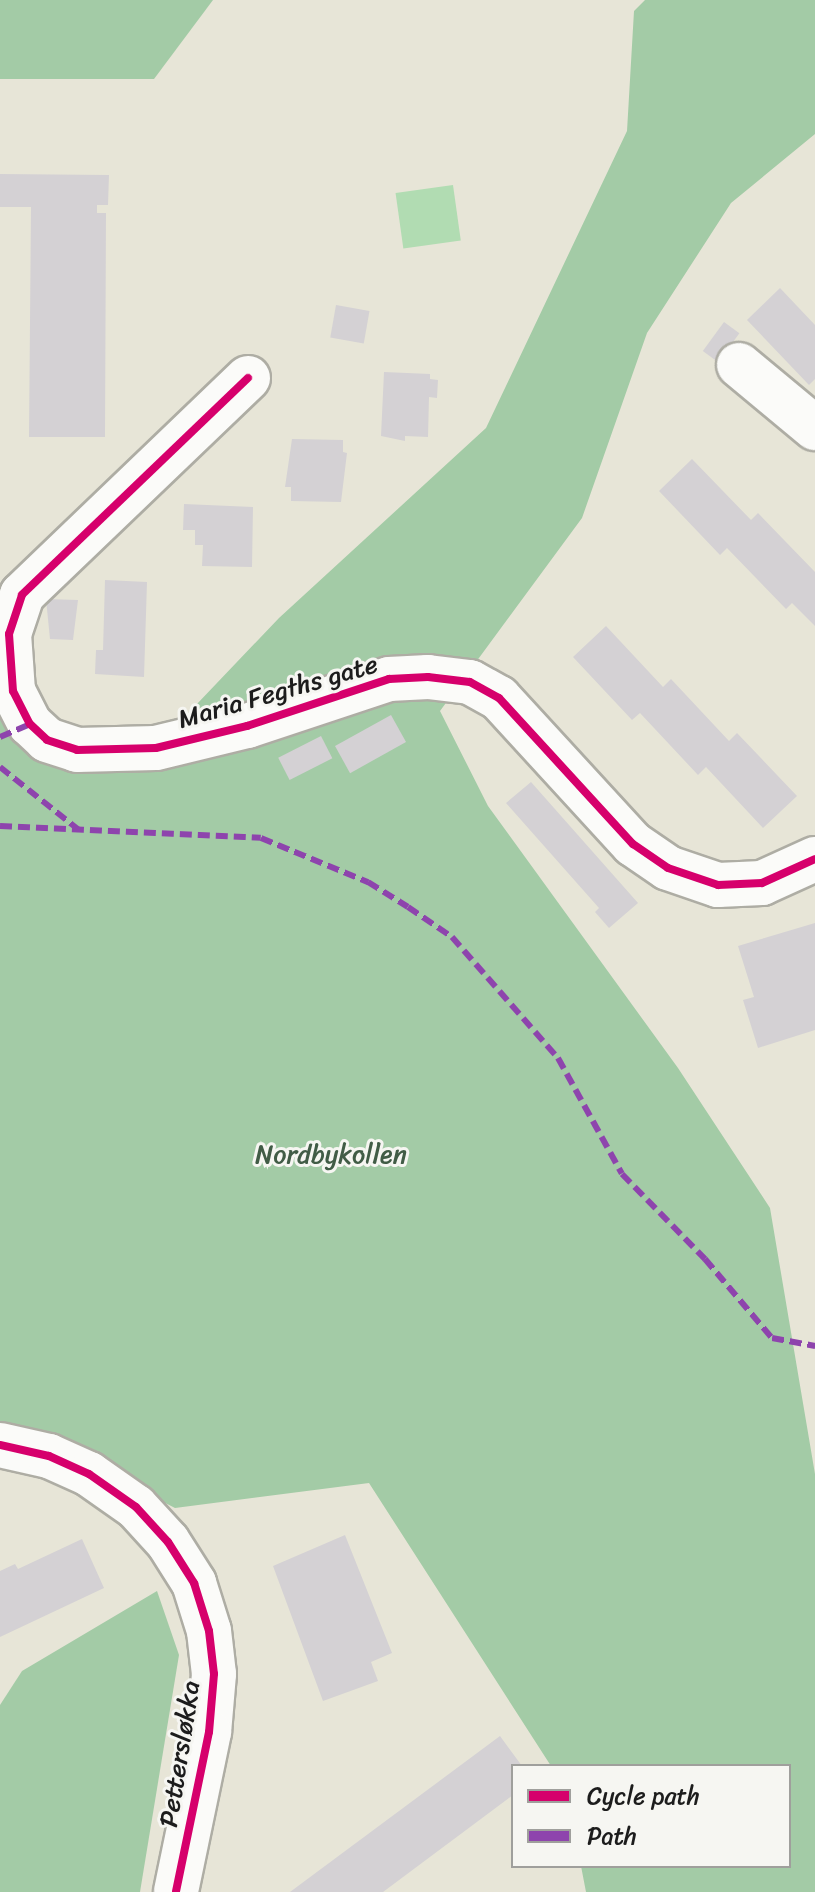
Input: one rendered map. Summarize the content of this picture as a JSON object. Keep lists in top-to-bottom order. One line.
{"streets":{"street":["Maria Fegths gate","Pettersløkka"]},"parks":["Nordbykollen"],"legend":["Cycle path","Path"]}
